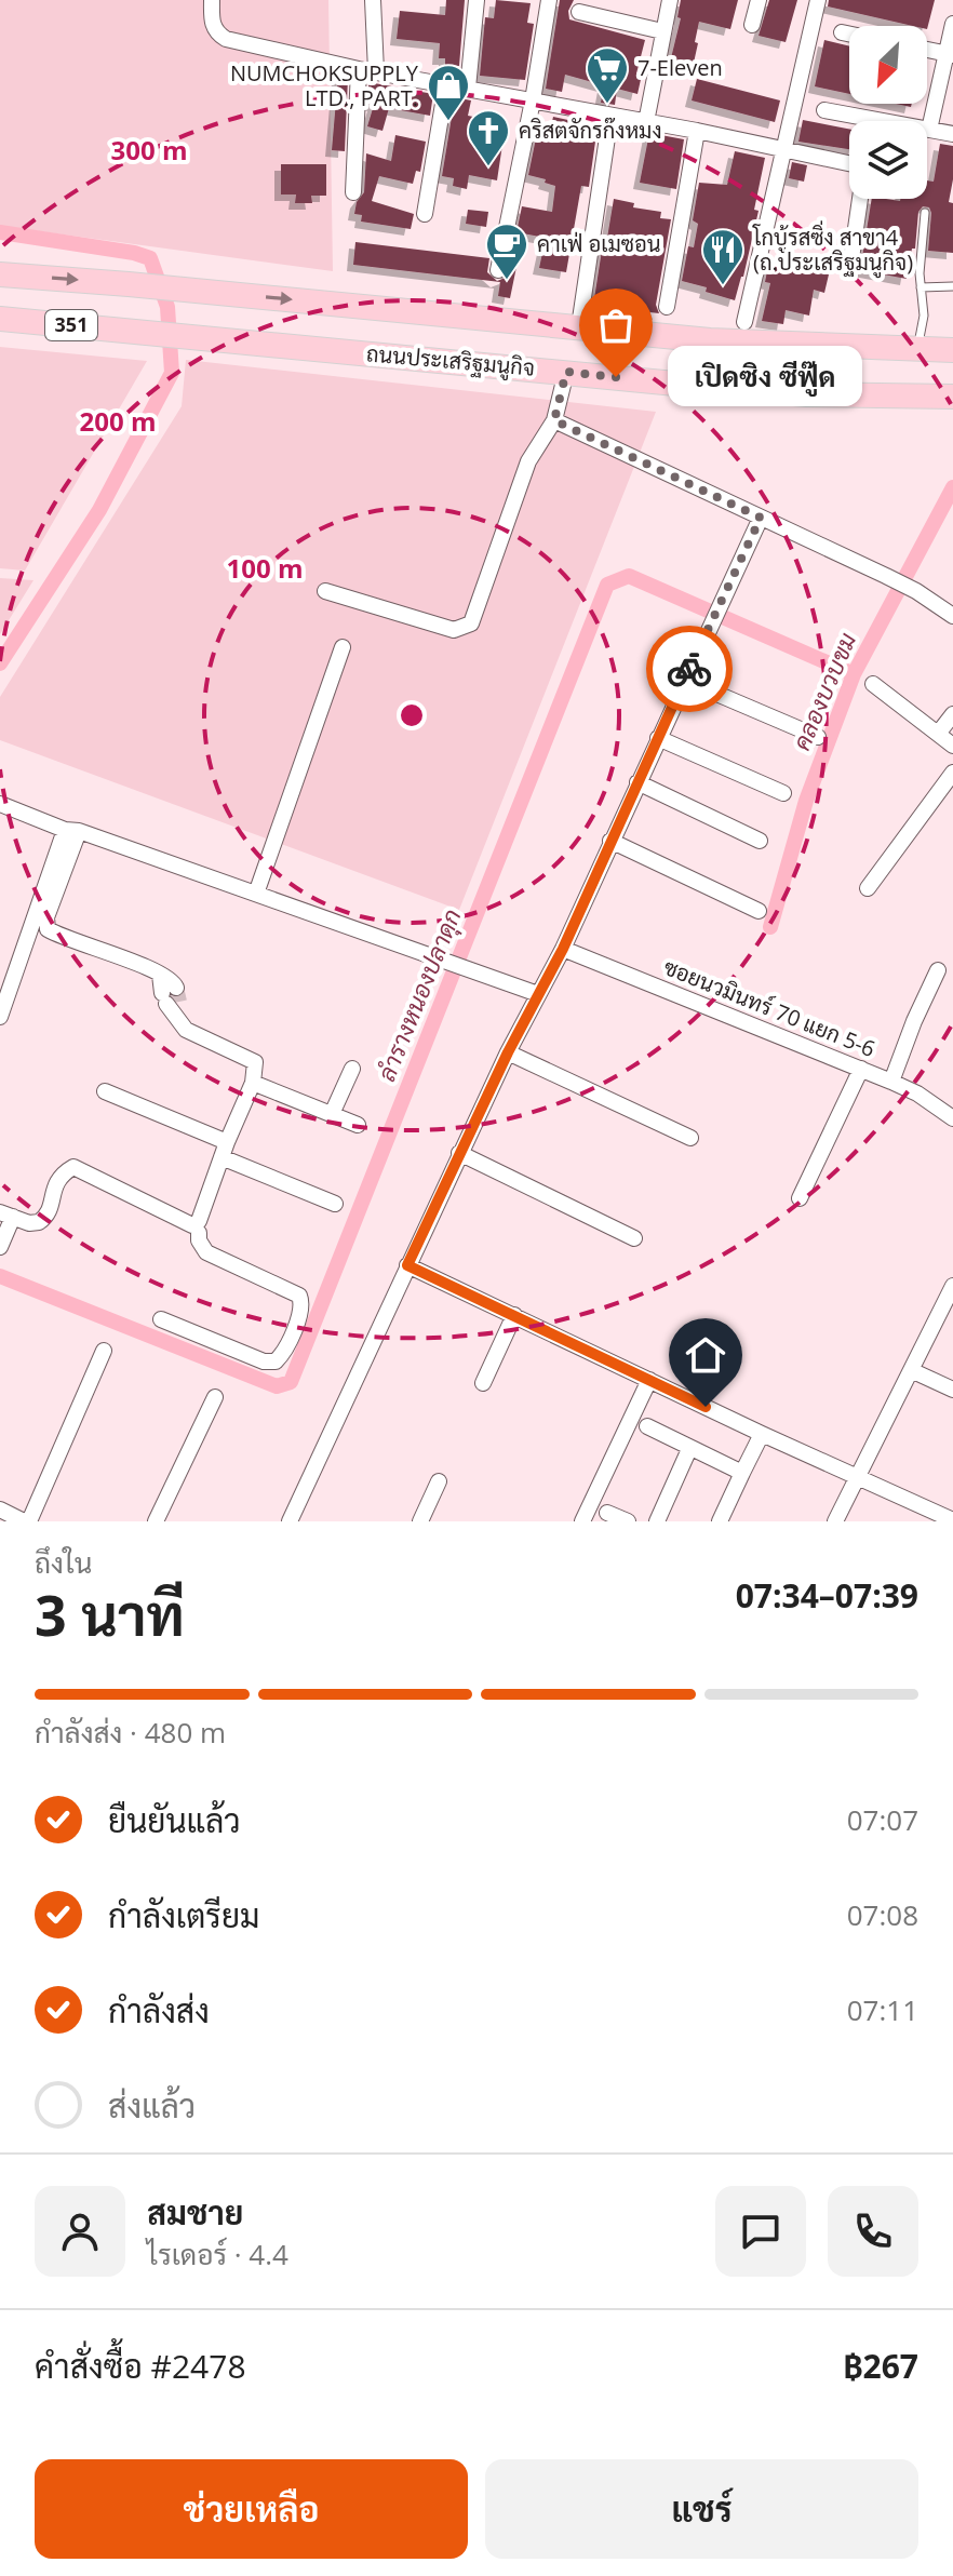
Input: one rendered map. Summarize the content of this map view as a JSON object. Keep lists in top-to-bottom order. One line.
{"streets":{"main road":["351","ถนนประเสริฐมนูกิจ"],"street":["ซอยนวมินทร์ 70 แยก 5-6"]},"water":["คลองบวบขม","ลำรางหนองปลาดุก"],"places":{"supermarket":["7-Eleven"],"shop":["NUMCHOKSUPPLY LTD., PART."],"church":["คริสตจักรก๊งหมง"],"cafe":["คาเฟ่ อเมซอน"],"restaurant":["โกบู้รสซิ่ง สาขา4 (ถ.ประเสริฐมนูกิจ)"],"other":["เปิดซิง ซีฟู๊ด"]},"north":"bottom left","page":{"bubble":"เปิดซิง ซีฟู๊ด","heading":["3 นาที","ถึงใน","07:34–07:39"],"panel":["สมชาย","ไรเดอร์ · 4.4","คำสั่งซื้อ #2478","฿267"],"bar":"กำลังส่ง · 480 m","list":[["ยืนยันแล้ว","07:07"],["กำลังเตรียม","07:08"],["กำลังส่ง","07:11"],"ส่งแล้ว"],"buttons":["ช่วยเหลือ","แชร์"]},"rings":["300 m","200 m","100 m"]}
